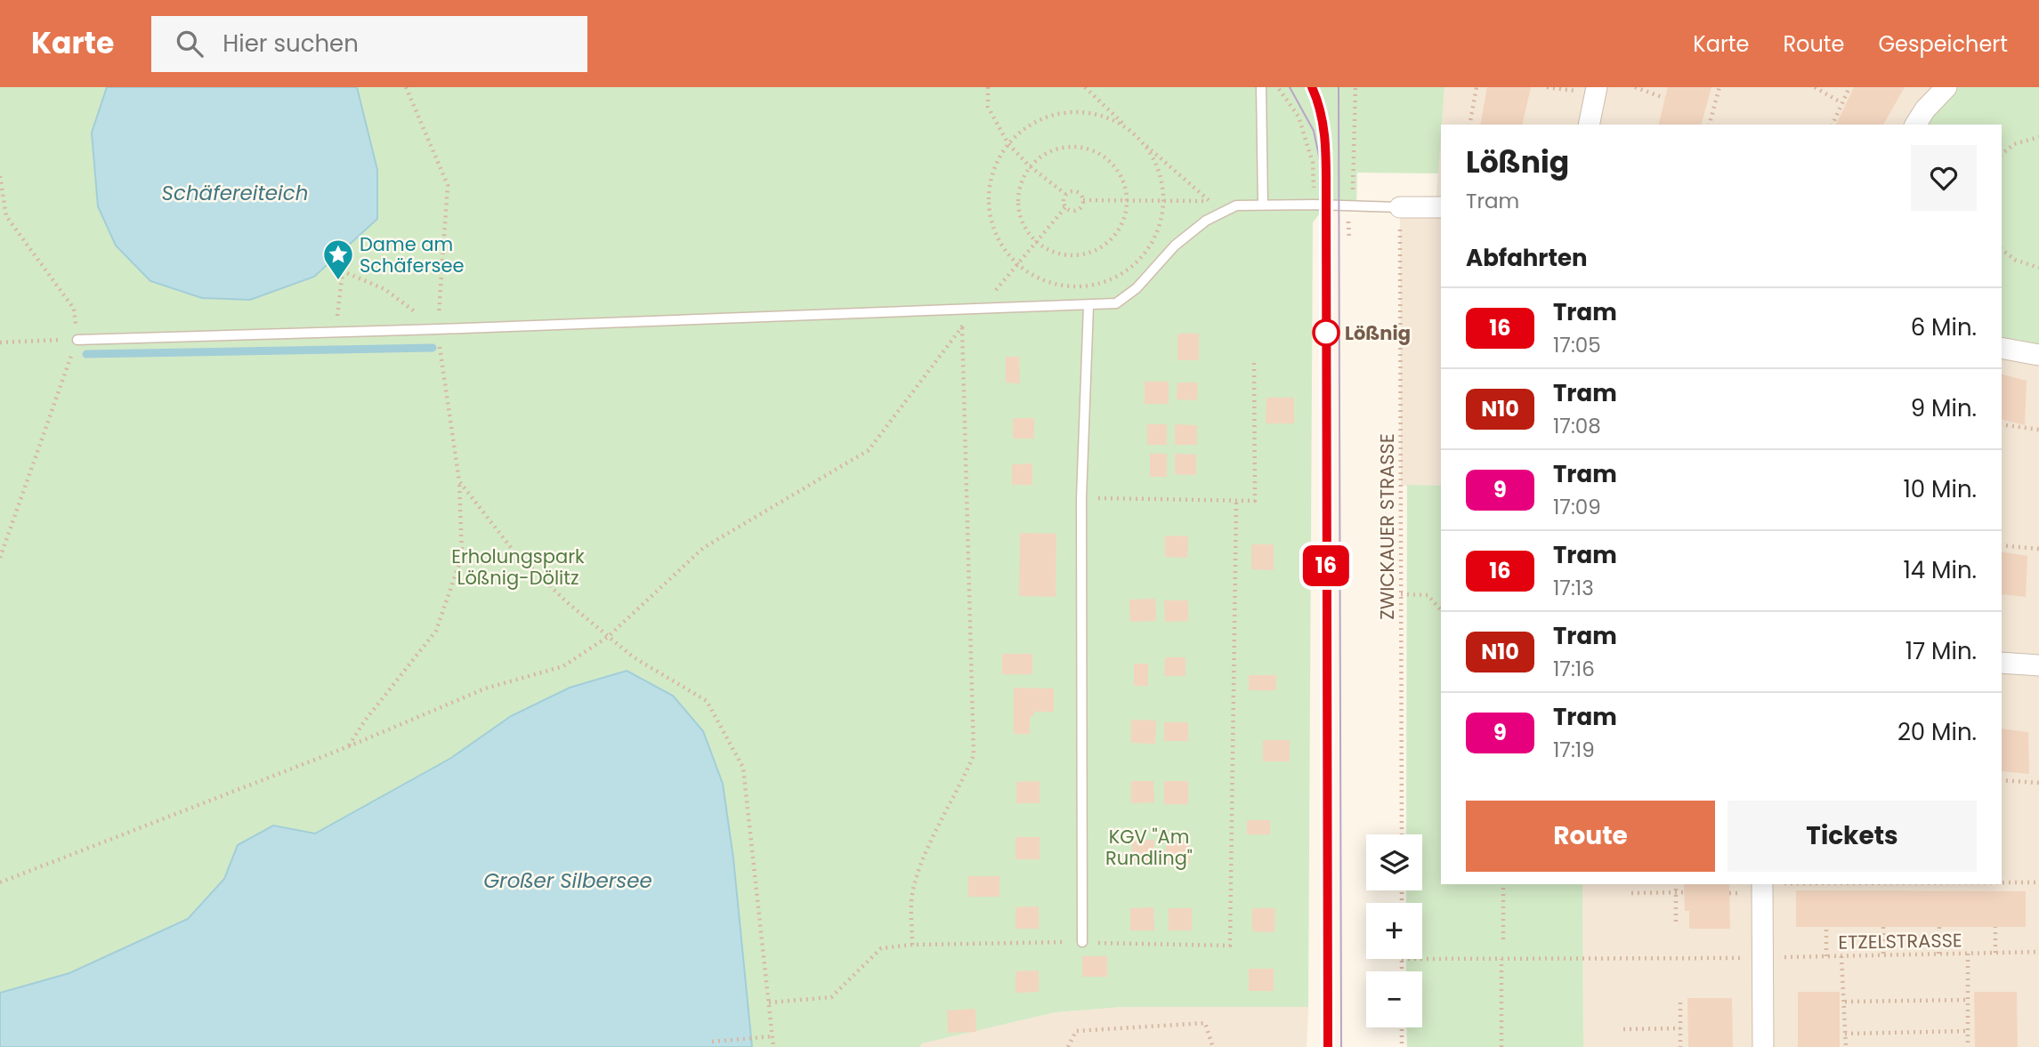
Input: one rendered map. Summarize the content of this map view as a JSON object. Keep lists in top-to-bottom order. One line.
{"streets":{"path":["ZWICKAUER STRASSE","ETZELSTRASSE"]},"water":["Schäfereiteich","Großer Silbersee"],"parks":["Erholungspark Lößnig-Dölitz","KGV \"Am Rundling\""],"places":{"place":["Dame am Schäfersee"],"other":["Lößnig"]},"lines":["tram line 16"],"page":{"header":"Karte","search":"Hier suchen","nav":["Karte","Route","Gespeichert"],"on_map":"16","heading":[["Lößnig","Tram"],"Abfahrten"],"list":[{"mark":"16","name":"Tram","note":"17:05","value":"6 Min."},{"mark":"N10","name":"Tram","note":"17:08","value":"9 Min."},{"mark":"9","name":"Tram","note":"17:09","value":"10 Min."},{"mark":"16","name":"Tram","note":"17:13","value":"14 Min."},{"mark":"N10","name":"Tram","note":"17:16","value":"17 Min."},{"mark":"9","name":"Tram","note":"17:19","value":"20 Min."}],"buttons":["Route","Tickets"],"map_buttons":["+","−"]}}
